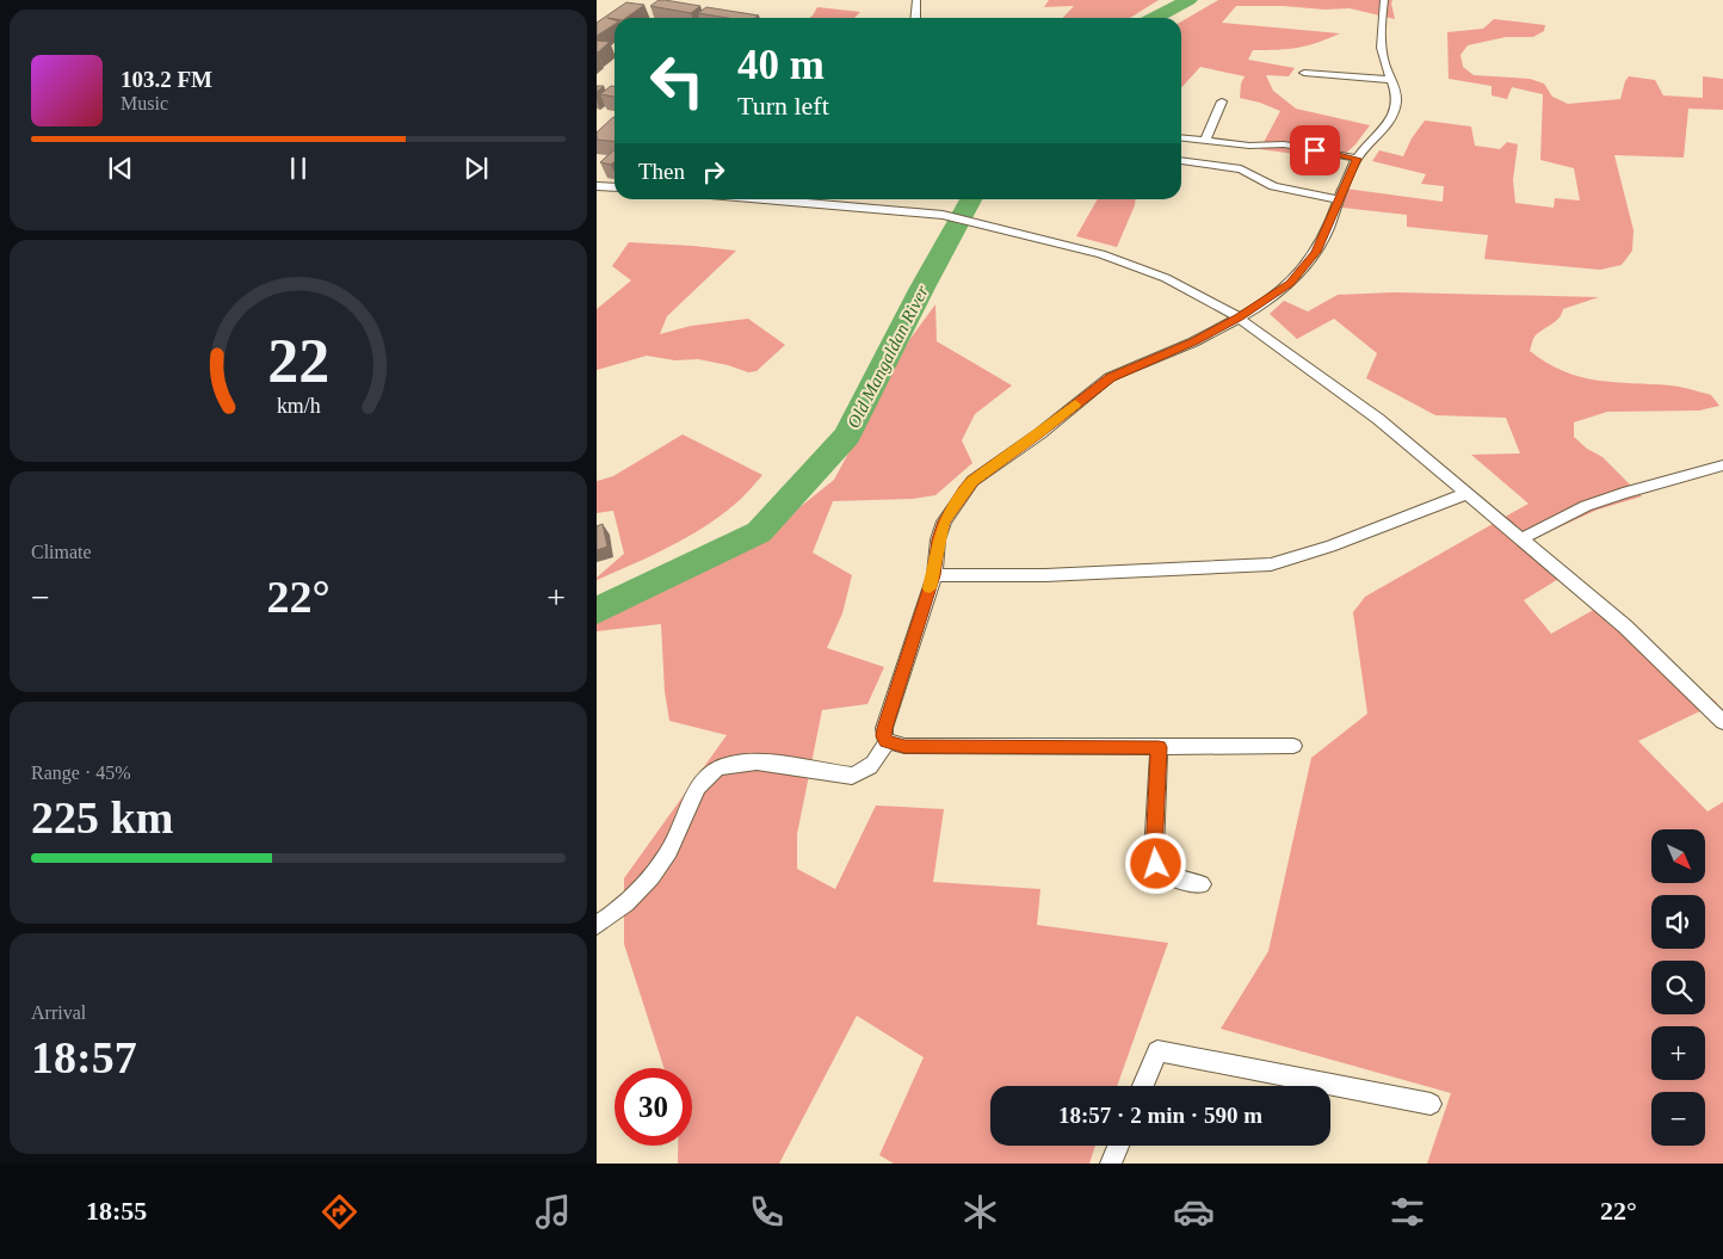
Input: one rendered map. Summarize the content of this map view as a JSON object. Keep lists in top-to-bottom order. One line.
{"water":["Old Mangaldan River"],"north":"bottom right","page":{"turn":["40 m","Turn left"],"song":["103.2 FM","Music"],"then":"Then","tile":["Climate",["Range · 45%","225 km"],["Arrival","18:57"]],"heat":["−","22°","+"],"map_buttons":["+","−"],"limit":"30","trip":"18:57 · 2 min · 590 m","tabs":["18:55","22°"],"gauge":["22","km/h"]}}
